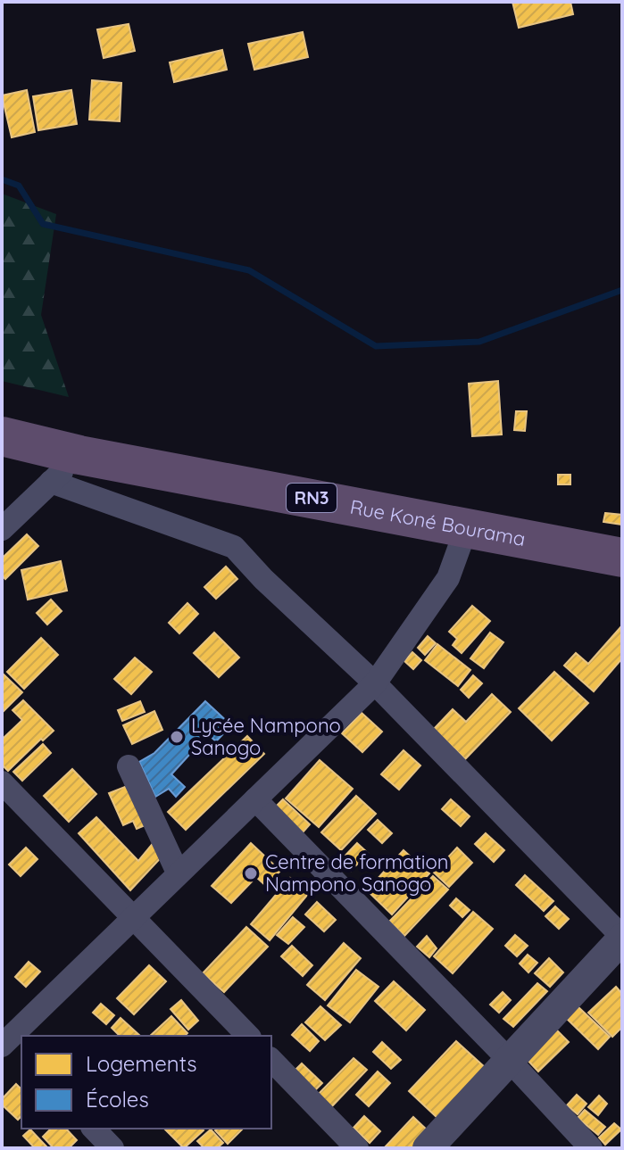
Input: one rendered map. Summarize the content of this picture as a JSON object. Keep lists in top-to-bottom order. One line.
{"streets":{"highway":["RN3","Rue Koné Bourama"]},"places":["Lycée Nampono Sanogo","Centre de formation Nampono Sanogo"],"legend":["Logements","Écoles"]}
